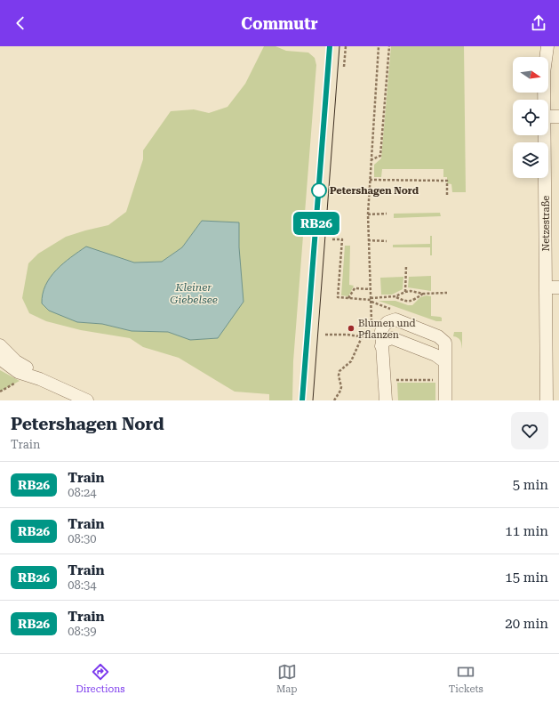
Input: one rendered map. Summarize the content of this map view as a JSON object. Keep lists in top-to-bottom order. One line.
{"streets":{"street":["Netzestraße"]},"water":["Kleiner Giebelsee"],"places":["Petershagen Nord","Blumen und Pflanzen"],"north":"right","page":{"header":"Commutr","on_map":"RB26","heading":["Petershagen Nord","Train"],"list":[{"mark":"RB26","name":"Train","note":"08:24","value":"5 min"},{"mark":"RB26","name":"Train","note":"08:30","value":"11 min"},{"mark":"RB26","name":"Train","note":"08:34","value":"15 min"},{"mark":"RB26","name":"Train","note":"08:39","value":"20 min"}],"tabs":["Directions","Map","Tickets"]}}
